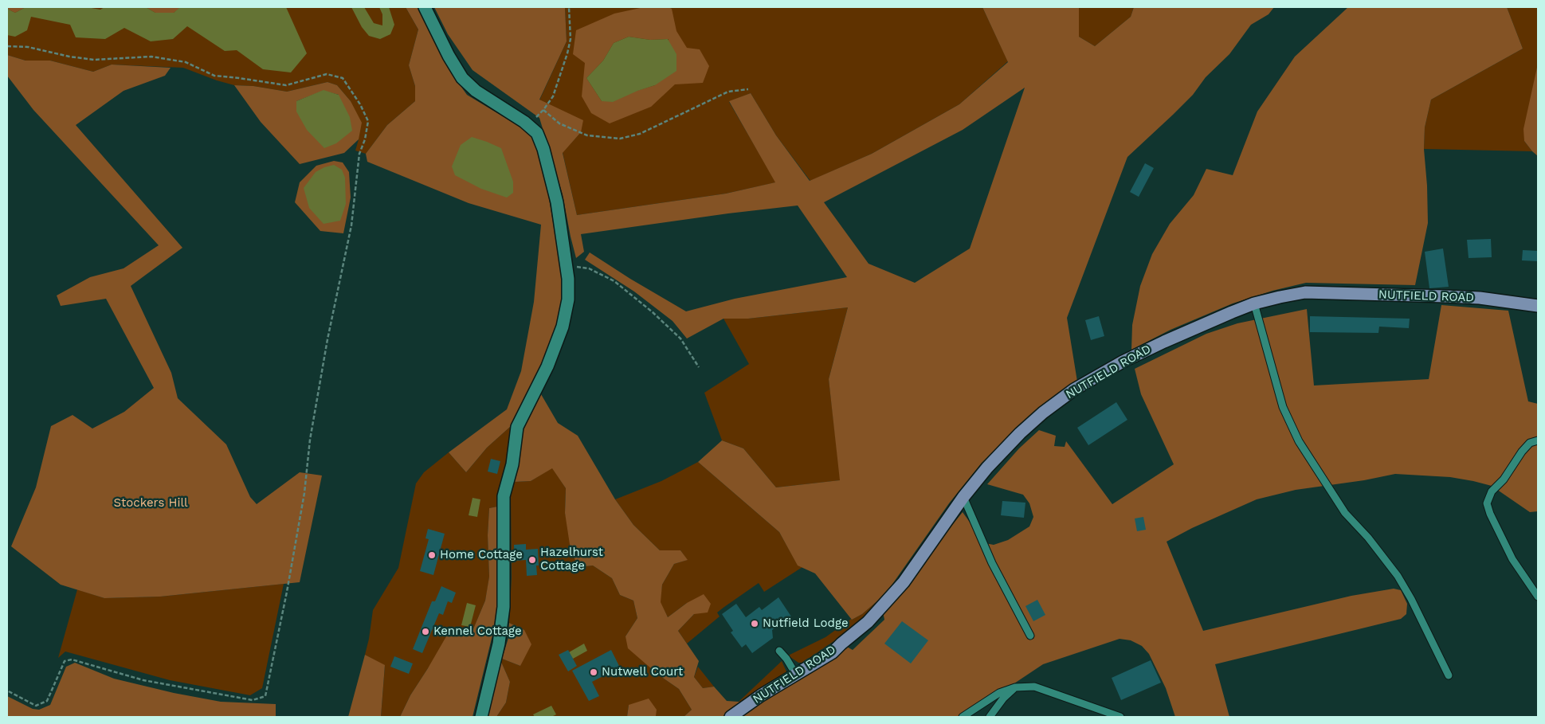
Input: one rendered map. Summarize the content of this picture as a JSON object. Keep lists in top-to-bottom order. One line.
{"streets":{"main road":["NUTFIELD ROAD"]},"parks":["Stockers Hill"],"places":["Home Cottage","Hazelhurst Cottage","Nutfield Lodge","Kennel Cottage","Nutwell Court"]}
